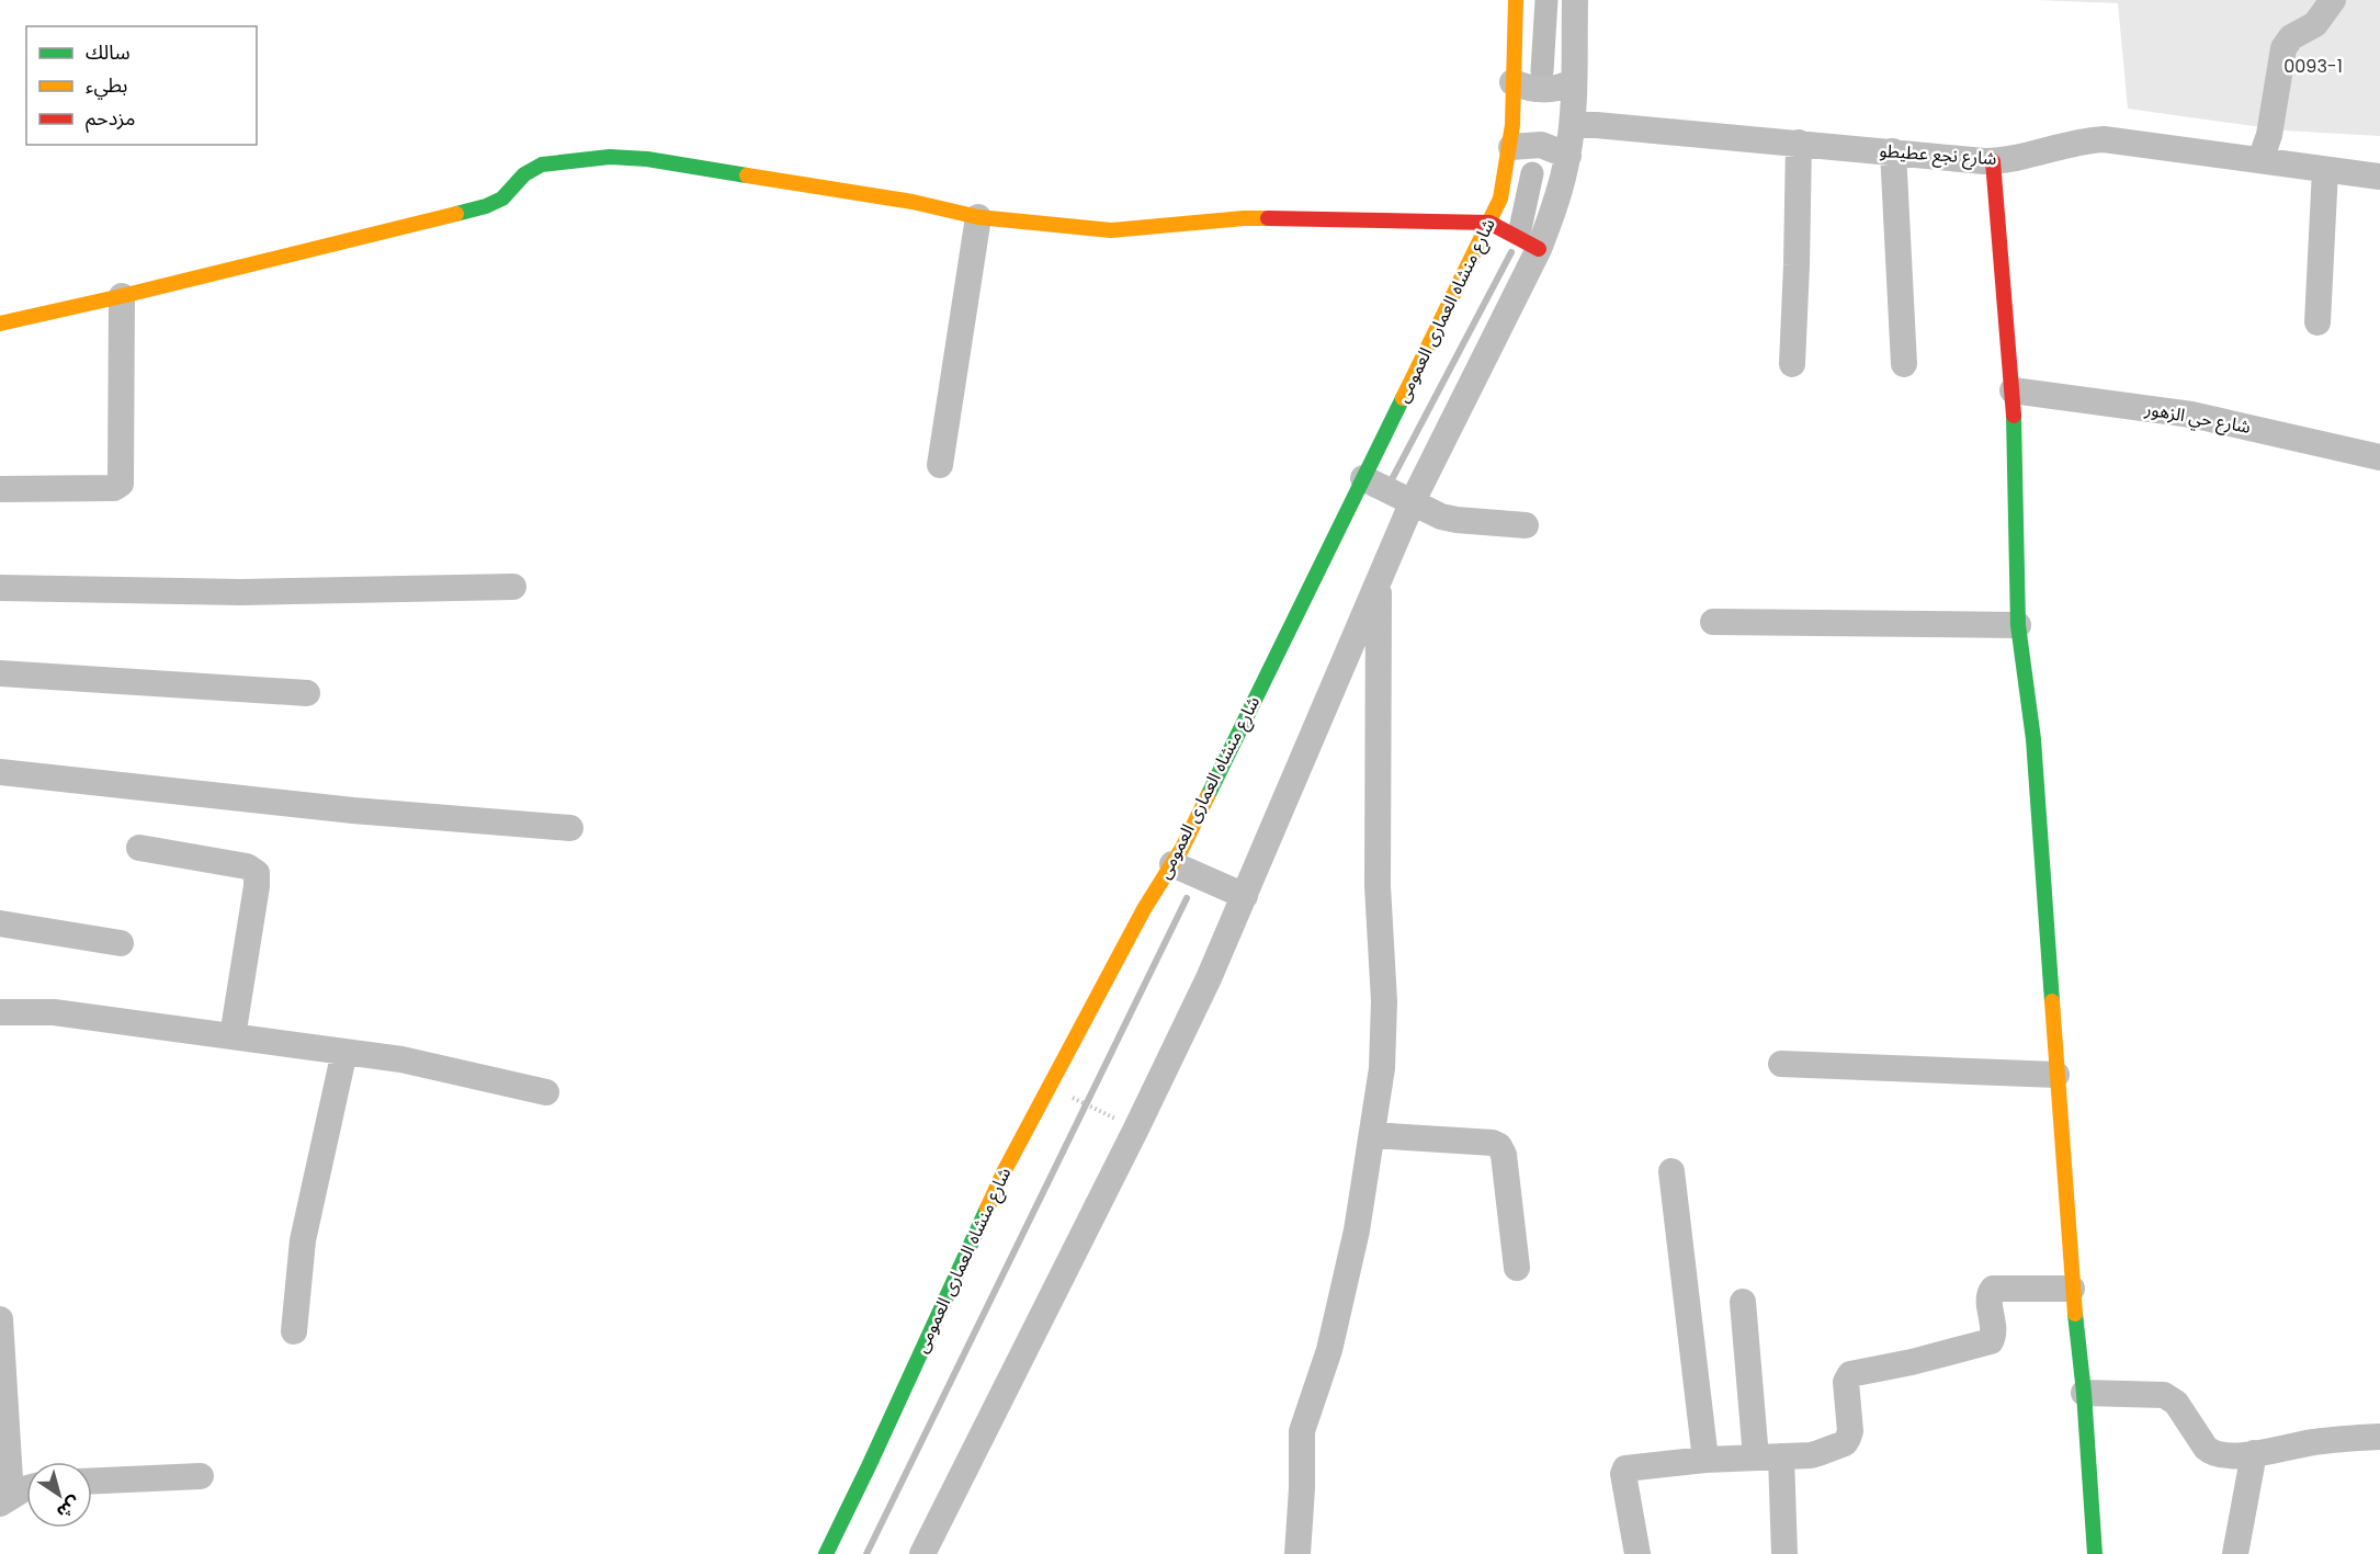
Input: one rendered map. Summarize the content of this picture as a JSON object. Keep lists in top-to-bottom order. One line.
{"streets":{"street":["شارع نجع عطيطو","شارع منشاه العمارى العمومى","شارع حي الزهور"]},"parks":["0093-1"],"legend":["سالك","بطيء","مزدحم"],"north":"bottom right"}
